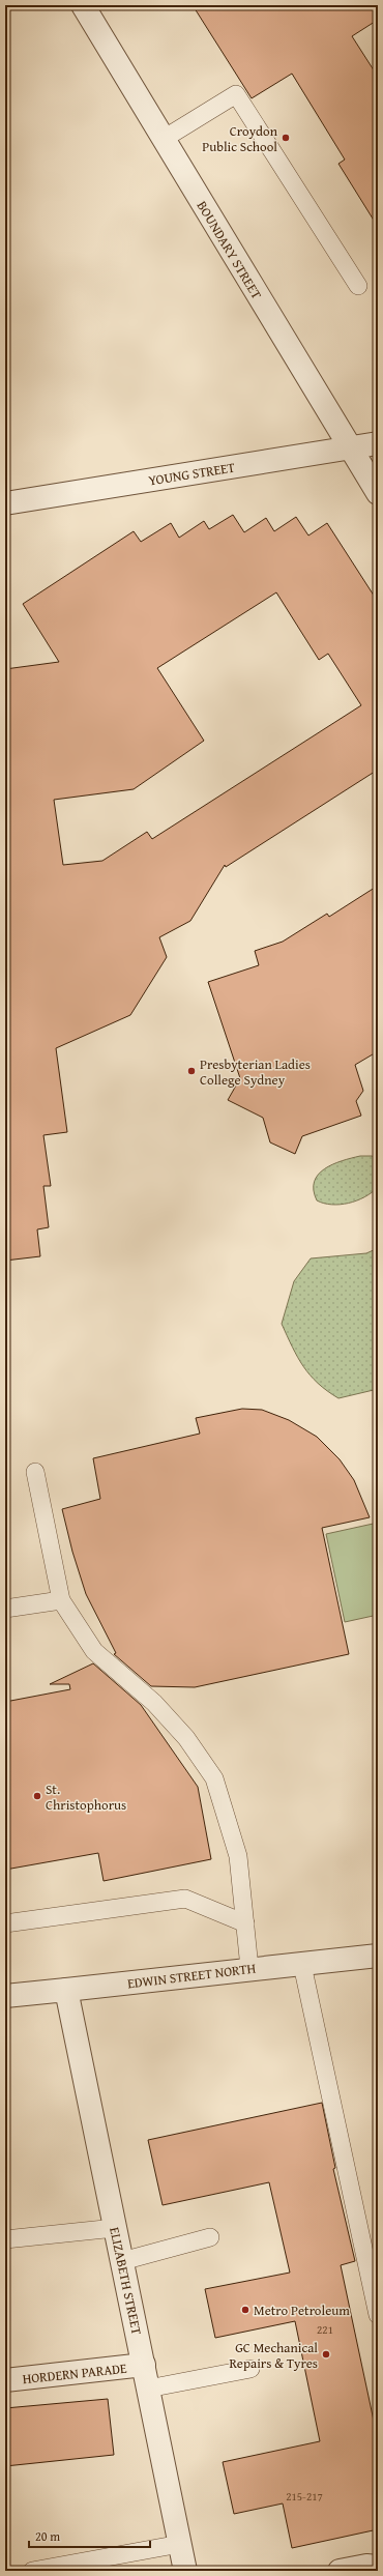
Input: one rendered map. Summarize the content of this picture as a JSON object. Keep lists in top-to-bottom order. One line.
{"streets":{"street":["BOUNDARY STREET","YOUNG STREET","EDWIN STREET NORTH","ELIZABETH STREET","HORDERN PARADE"]},"crossings":[["BOUNDARY STREET","YOUNG STREET"],["EDWIN STREET NORTH","ELIZABETH STREET"],["ELIZABETH STREET","HORDERN PARADE"]],"places":["Croydon Public School","Presbyterian Ladies College Sydney","St. Christophorus","Metro Petroleum","GC Mechanical Repairs & Tyres"],"house_numbers":["221","215-217"],"scale_bar":"20 m"}
